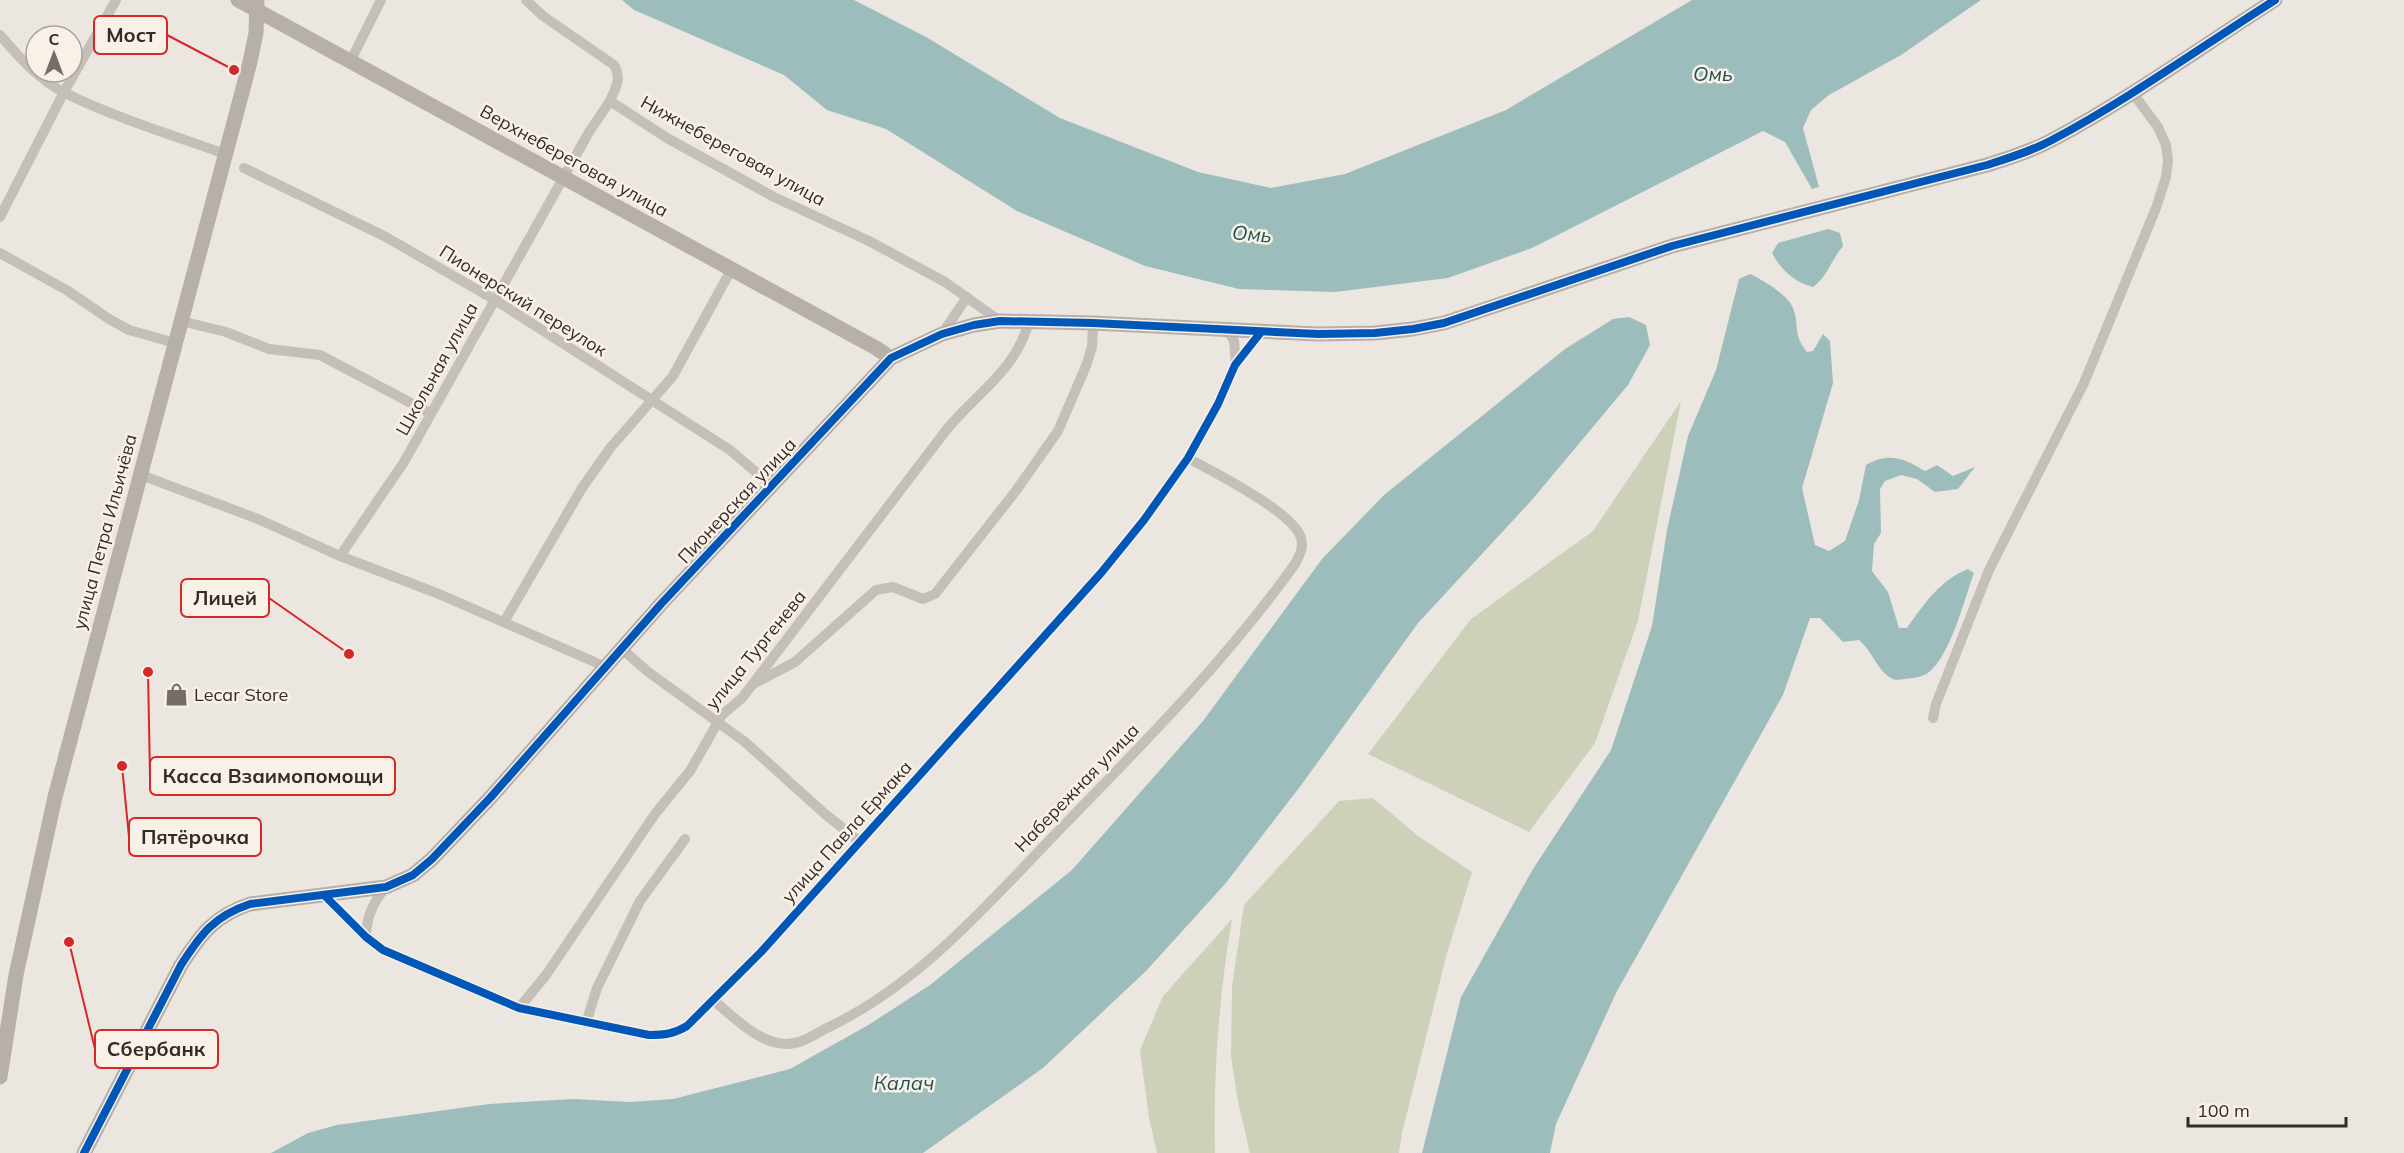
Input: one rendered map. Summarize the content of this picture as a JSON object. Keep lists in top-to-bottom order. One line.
{"streets":{"street":["Нижнебереговая улица","Верхнебереговая улица","Пионерский переулок","Школьная улица","Пионерская улица","улица Петра Ильичёва","улица Тургенева","Набережная улица","улица Павла Ермака"]},"crossings":[["Нижнебереговая улица","Школьная улица"],["Нижнебереговая улица","Пионерская улица"],["Верхнебереговая улица","Школьная улица"],["Верхнебереговая улица","Пионерская улица"],["Верхнебереговая улица","улица Петра Ильичёва"],["Пионерский переулок","Школьная улица"],["Пионерский переулок","Пионерская улица"],["Пионерская улица","улица Тургенева"],["Пионерская улица","улица Павла Ермака"],["улица Тургенева","улица Павла Ермака"],["Набережная улица","улица Павла Ермака"]],"water":["Омь","Калач"],"places":{"other":["Мост","Лицей","Касса Взаимопомощи","Пятёрочка","Сбербанк"],"shop":["Lecar Store"]},"scale_bar":"100 m","north":"top"}
